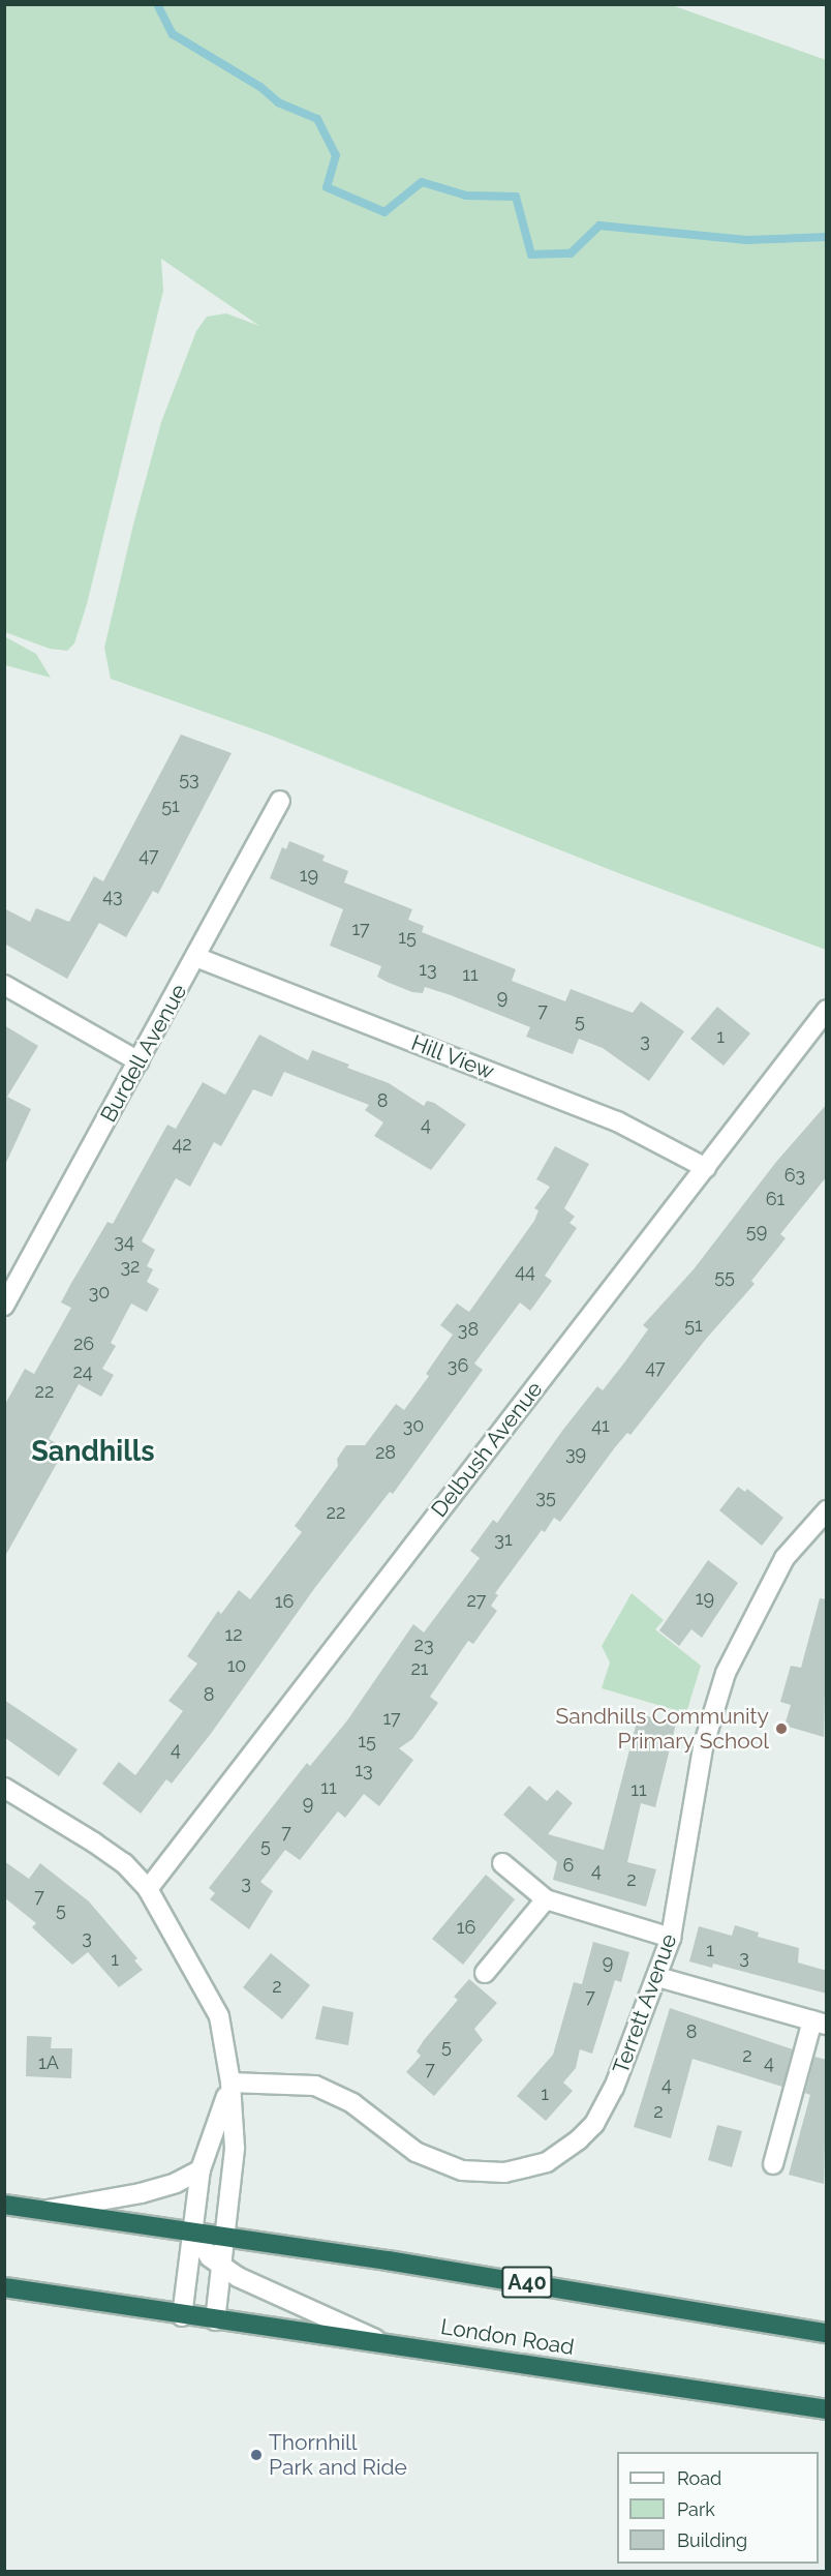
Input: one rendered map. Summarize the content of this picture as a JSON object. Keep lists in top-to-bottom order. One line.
{"streets":{"highway":["A40","London Road"],"street":["Burdell Avenue","Hill View","Delbush Avenue","Terrett Avenue"]},"crossings":[["Burdell Avenue","Hill View"],["Hill View","Delbush Avenue"]],"districts":["Sandhills"],"places":["Sandhills Community Primary School","Thornhill Park and Ride"],"house_numbers":["53","51","47","19","43","17","15","13","11","9","7","5","1","3","8","4","42","63","61","59","34","32","44","55","30","51","38","26","36","47","24","22","30","41","28","39","35","22","31","19","27","16","12","23","10","21","8","17","15","4","13","11","11","9","7","5","6","4","2","3","7","5","16","3","1","3","1","9","2","7","8","5","2","1A","4","7","4","1","2"],"legend":["Road","Park","Building"]}
